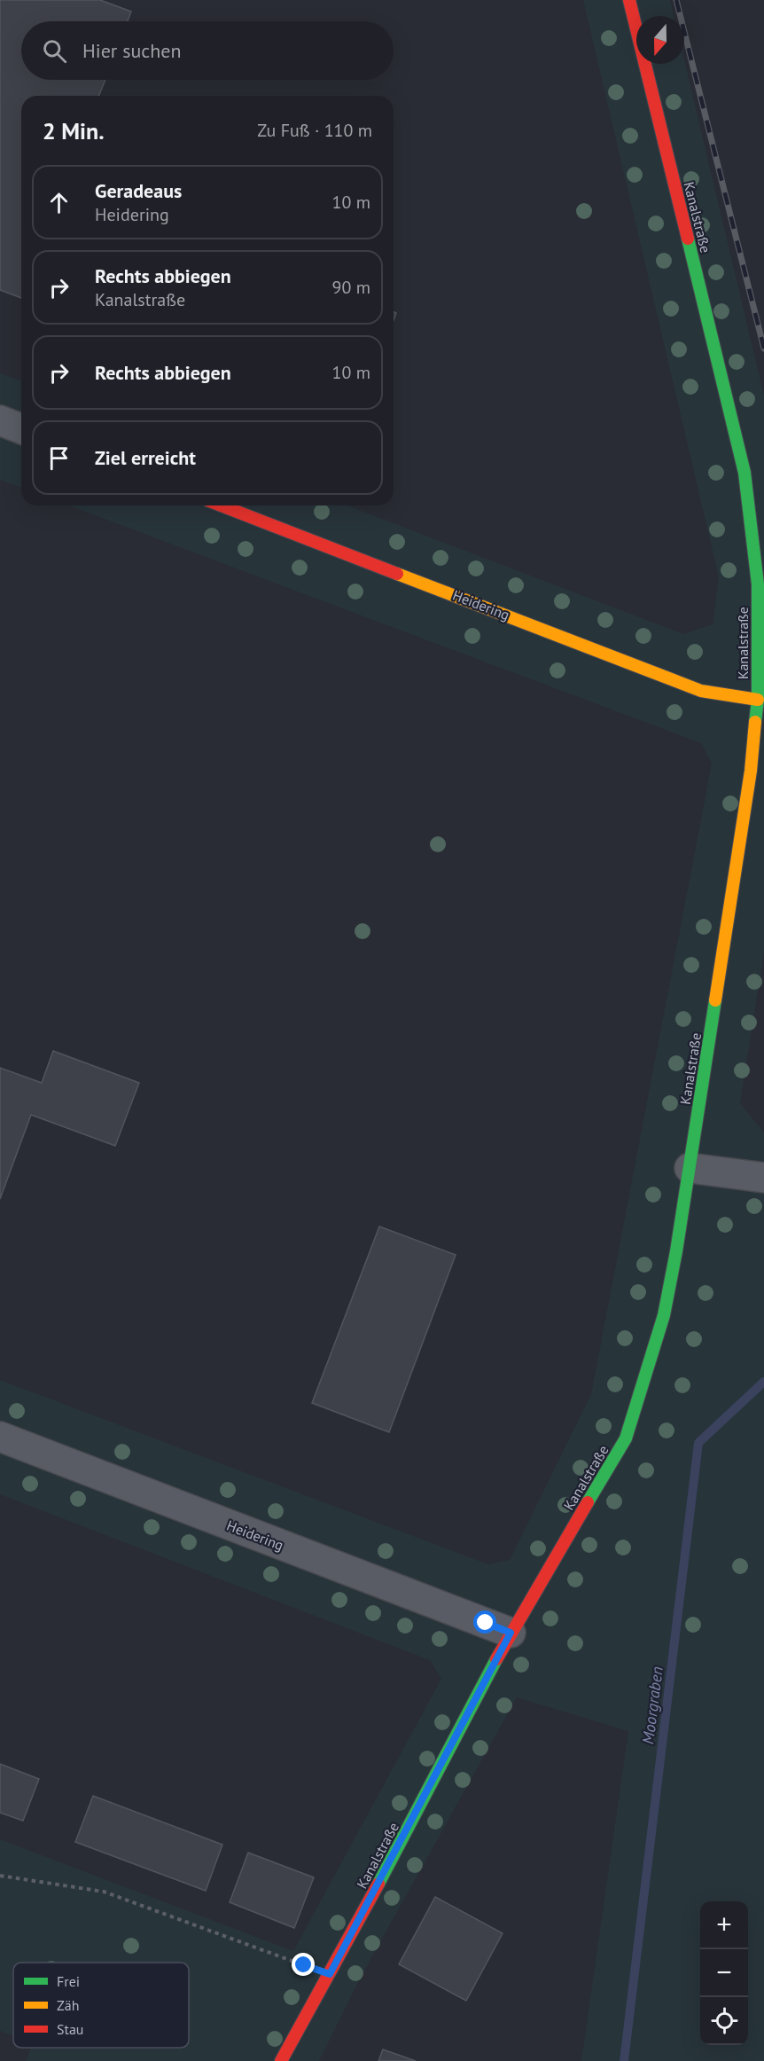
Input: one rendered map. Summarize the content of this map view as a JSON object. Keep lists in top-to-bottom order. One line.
{"streets":{"street":["Kanalstraße","Heidering"]},"crossings":[["Kanalstraße","Heidering"]],"water":["Moorgraben"],"legend":["Frei","Zäh","Stau"],"north":"bottom","page":{"search":"Hier suchen","heading":["2 Min.","Zu Fuß · 110 m"],"list":[["Geradeaus","Heidering","10 m"],["Rechts abbiegen","Kanalstraße","90 m"],["Rechts abbiegen","10 m"],"Ziel erreicht"],"map_buttons":["+","−"]}}
